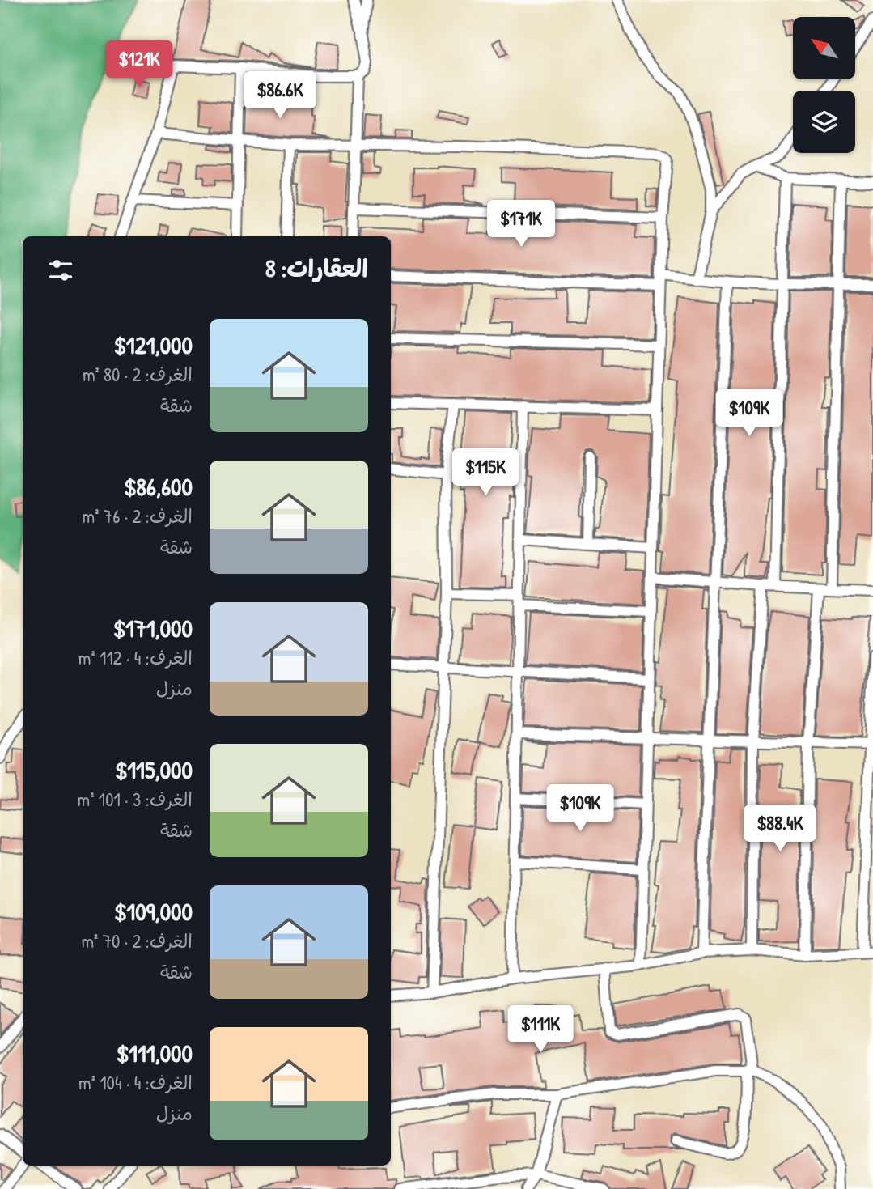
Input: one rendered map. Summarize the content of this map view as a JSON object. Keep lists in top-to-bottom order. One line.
{"north":"top left","page":{"price":["$121K","$86.6K","$171K","$109K","$115K","$109K","$88.4K","$111K"],"heading":"العقارات: 8","list":[{"name":"$121,000","note":"الغرف: 2 · 80 m² · شقة"},{"name":"$86,600","note":"الغرف: 2 · 76 m² · شقة"},{"name":"$171,000","note":"الغرف: 4 · 112 m² · منزل"},{"name":"$115,000","note":"الغرف: 3 · 101 m² · شقة"},{"name":"$109,000","note":"الغرف: 2 · 70 m² · شقة"},{"name":"$111,000","note":"الغرف: 4 · 104 m² · منزل"}]}}
